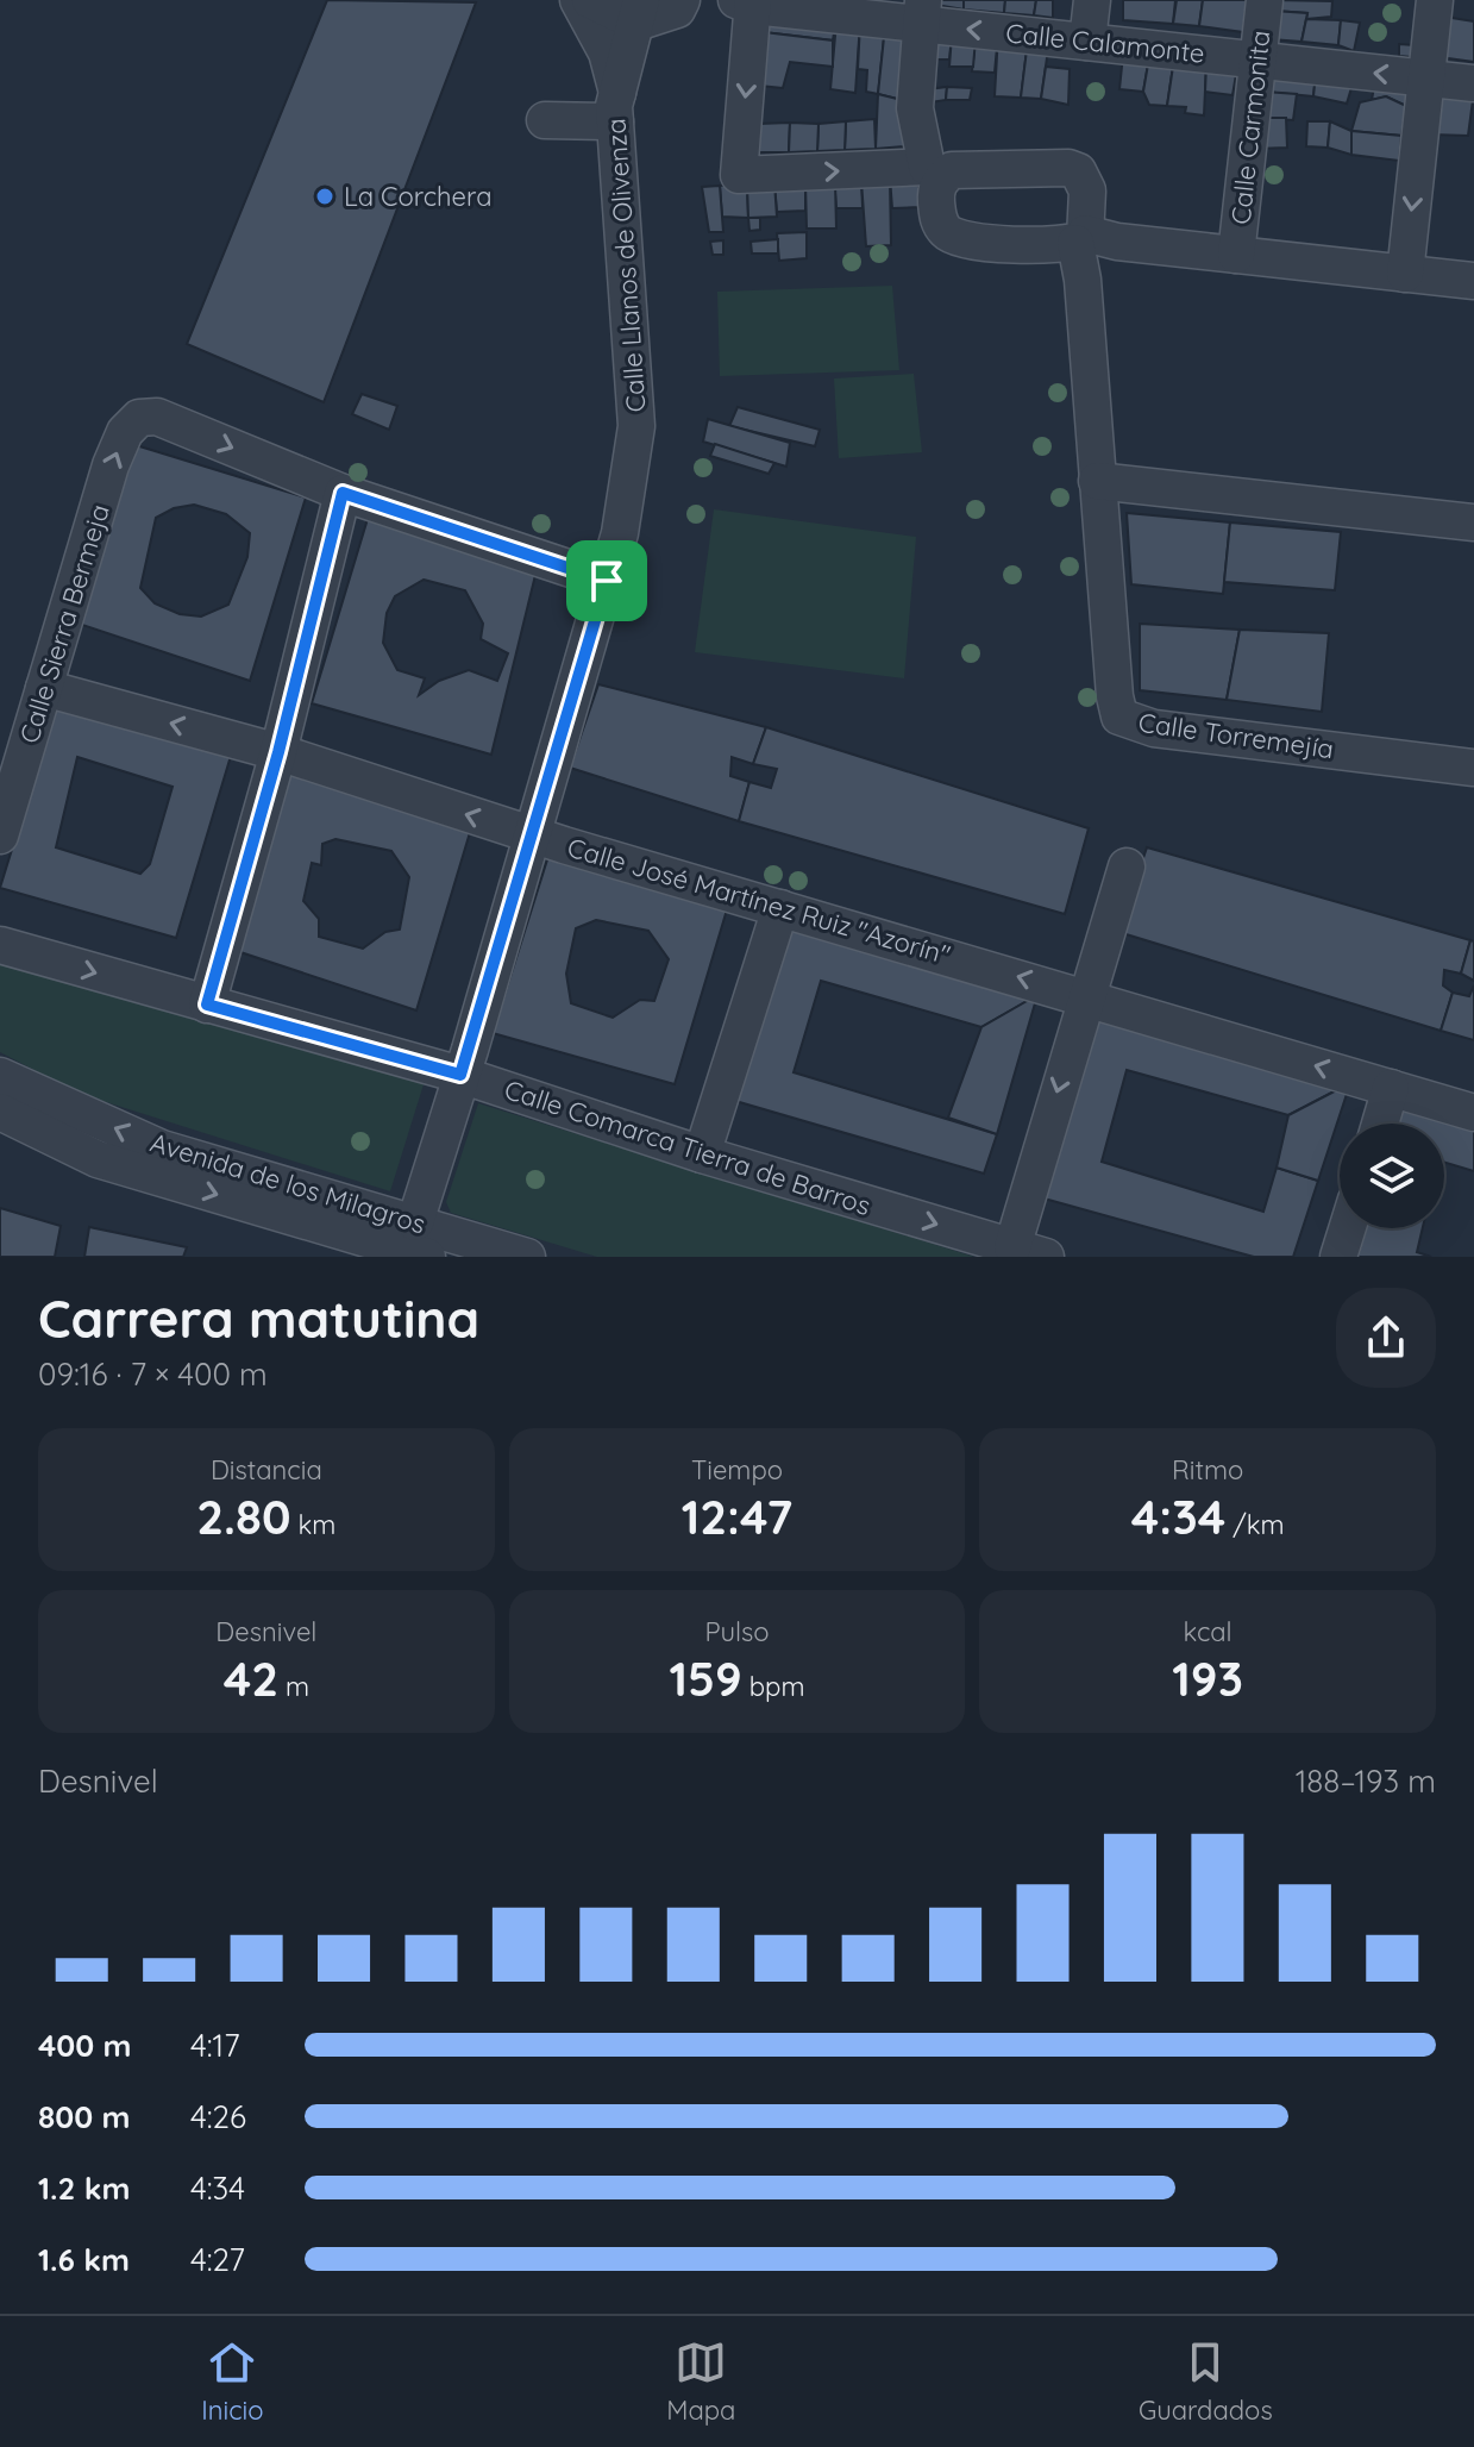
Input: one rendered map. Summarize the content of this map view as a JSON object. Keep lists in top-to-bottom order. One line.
{"streets":{"street":["Calle Calamonte","Calle Carmonita","Calle Llanos de Olivenza","Calle Sierra Bermeja","Calle Torremejía","Calle José Martínez Ruiz \"Azorín\"","Calle Comarca Tierra de Barros","Avenida de los Milagros"]},"crossings":[["Calle Calamonte","Calle Carmonita"],["Calle Llanos de Olivenza","Calle José Martínez Ruiz \"Azorín\""],["Calle Llanos de Olivenza","Calle Comarca Tierra de Barros"],["Calle Llanos de Olivenza","Avenida de los Milagros"],["Calle Sierra Bermeja","Calle José Martínez Ruiz \"Azorín\""]],"one_way":["Calle José Martínez Ruiz \"Azorín\"","Calle Comarca Tierra de Barros"],"places":["La Corchera"],"page":{"heading":["Carrera matutina","09:16 · 7 × 400 m"],"stats":[["Distancia","2.80 km"],["Tiempo","12:47"],["Ritmo","4:34 /km"],["Desnivel","42 m"],["Pulso","159 bpm"],["kcal","193"]],"chart":["Desnivel","188–193 m"],"list":[{"name":"400 m","note":"4:17"},{"name":"800 m","note":"4:26"},{"name":"1.2 km","note":"4:34"},{"name":"1.6 km","note":"4:27"}],"tabs":["Inicio","Mapa","Guardados"]}}
